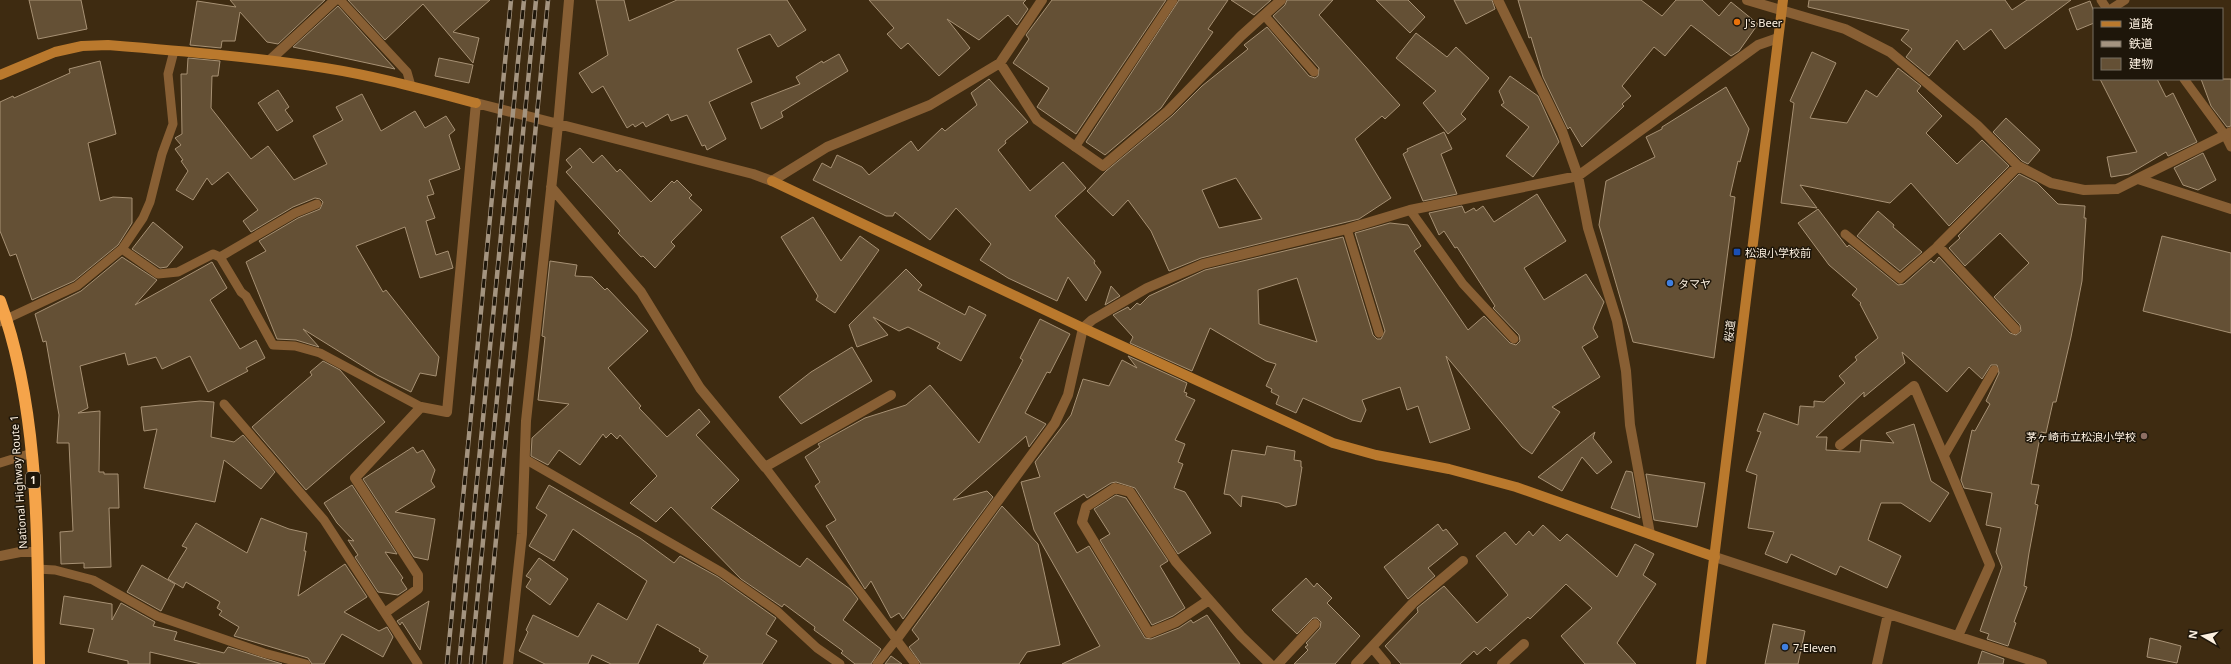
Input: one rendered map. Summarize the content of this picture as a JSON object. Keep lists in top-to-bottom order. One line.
{"streets":{"highway":["1","National Highway Route 1"],"street":["桜道"]},"places":{"other":["J's Beer","タマヤ","茅ヶ崎市立松浪小学校","7-Eleven"],"transit":["松浪小学校前"]},"legend":["道路","鉄道","建物"],"north":"left"}
